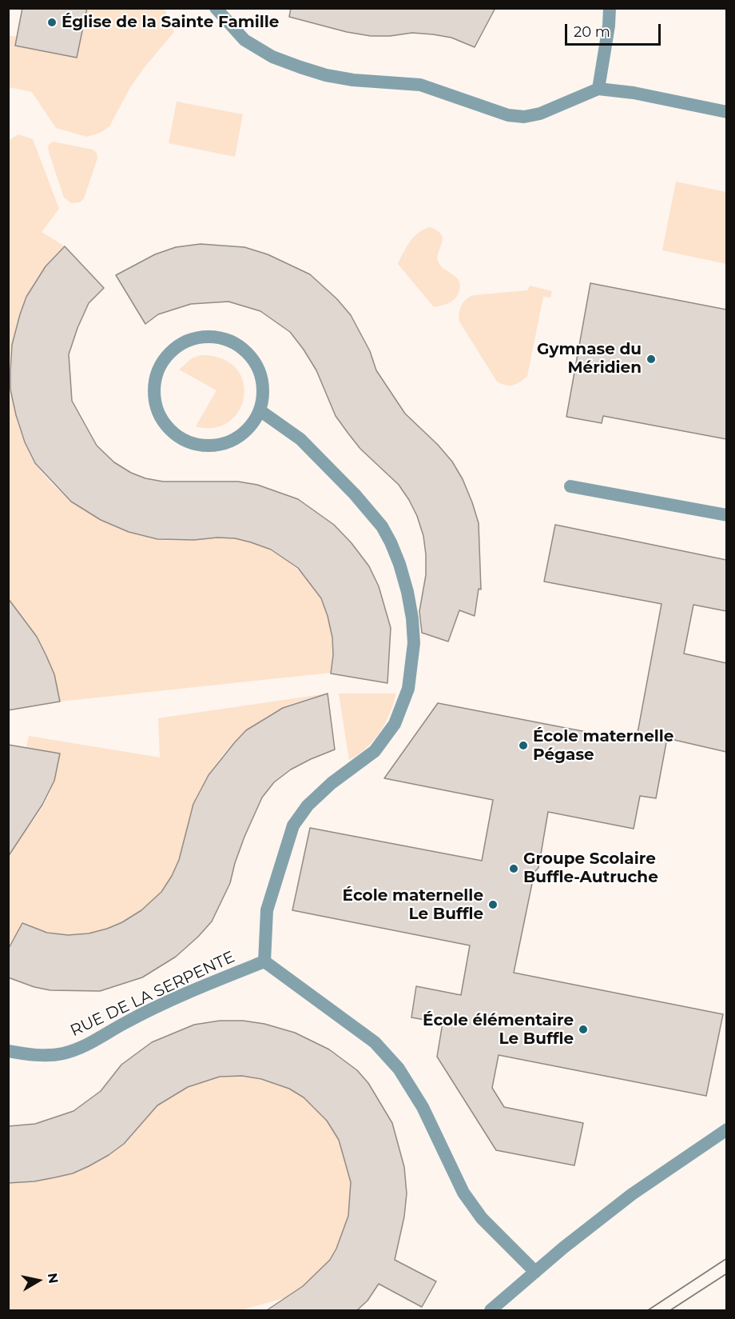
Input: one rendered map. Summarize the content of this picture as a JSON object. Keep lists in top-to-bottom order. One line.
{"streets":{"street":["RUE DE LA SERPENTE"]},"places":["Église de la Sainte Famille","Gymnase du Méridien","École maternelle Pégase","Groupe Scolaire Buffle-Autruche","École maternelle Le Buffle","École élémentaire Le Buffle"],"scale_bar":"20 m","north":"right"}
